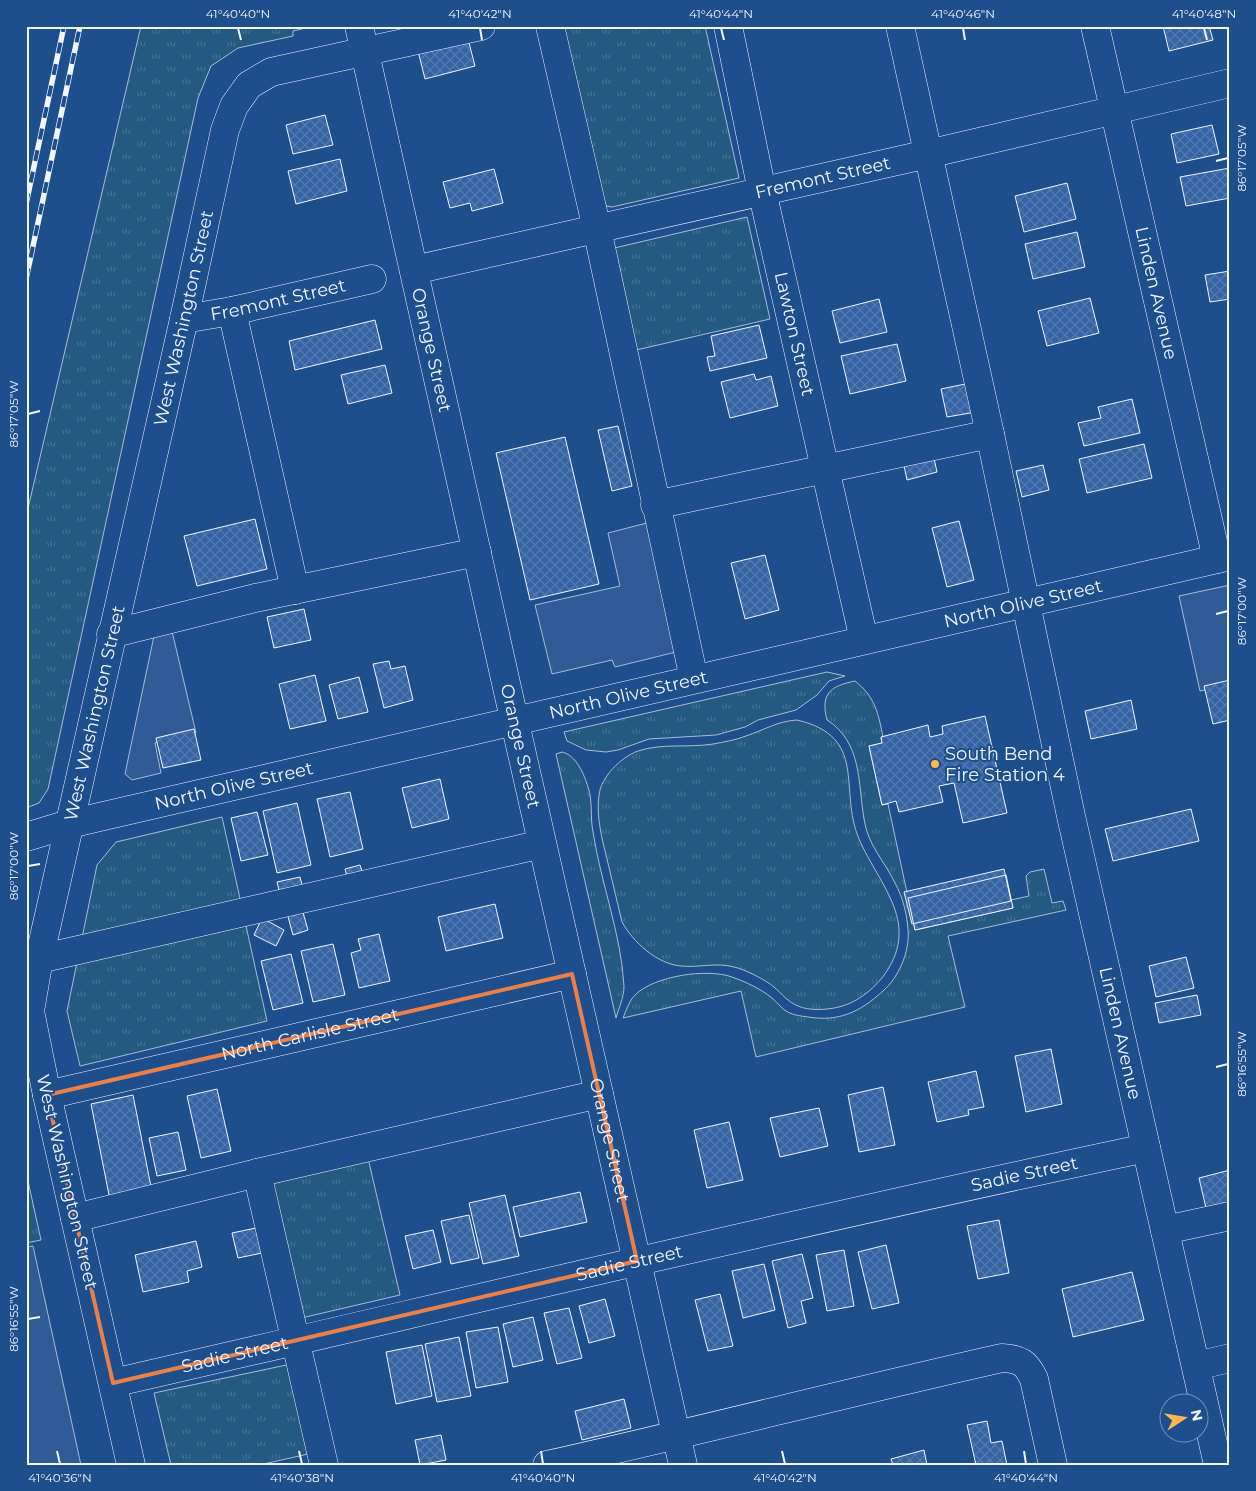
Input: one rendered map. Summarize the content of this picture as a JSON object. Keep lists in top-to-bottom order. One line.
{"streets":{"street":["Fremont Street","Linden Avenue","West Washington Street","Lawton Street","Orange Street","North Olive Street","North Carlisle Street","Sadie Street"]},"crossings":[["Fremont Street","Linden Avenue"],["Fremont Street","West Washington Street"],["Fremont Street","Lawton Street"],["Fremont Street","Orange Street"],["Linden Avenue","North Olive Street"],["Linden Avenue","Sadie Street"],["West Washington Street","Orange Street"],["West Washington Street","North Olive Street"],["West Washington Street","North Carlisle Street"],["West Washington Street","Sadie Street"],["Lawton Street","North Olive Street"],["Orange Street","North Olive Street"],["Orange Street","North Carlisle Street"],["Orange Street","Sadie Street"]],"places":["South Bend Fire Station 4"],"north":"right","coordinates":["41°40'40\"N","41°40'42\"N","41°40'44\"N","41°40'46\"N","41°40'48\"N","86°17'05\"W","86°17'00\"W","86°16'55\"W","41°40'36\"N","41°40'38\"N"]}
